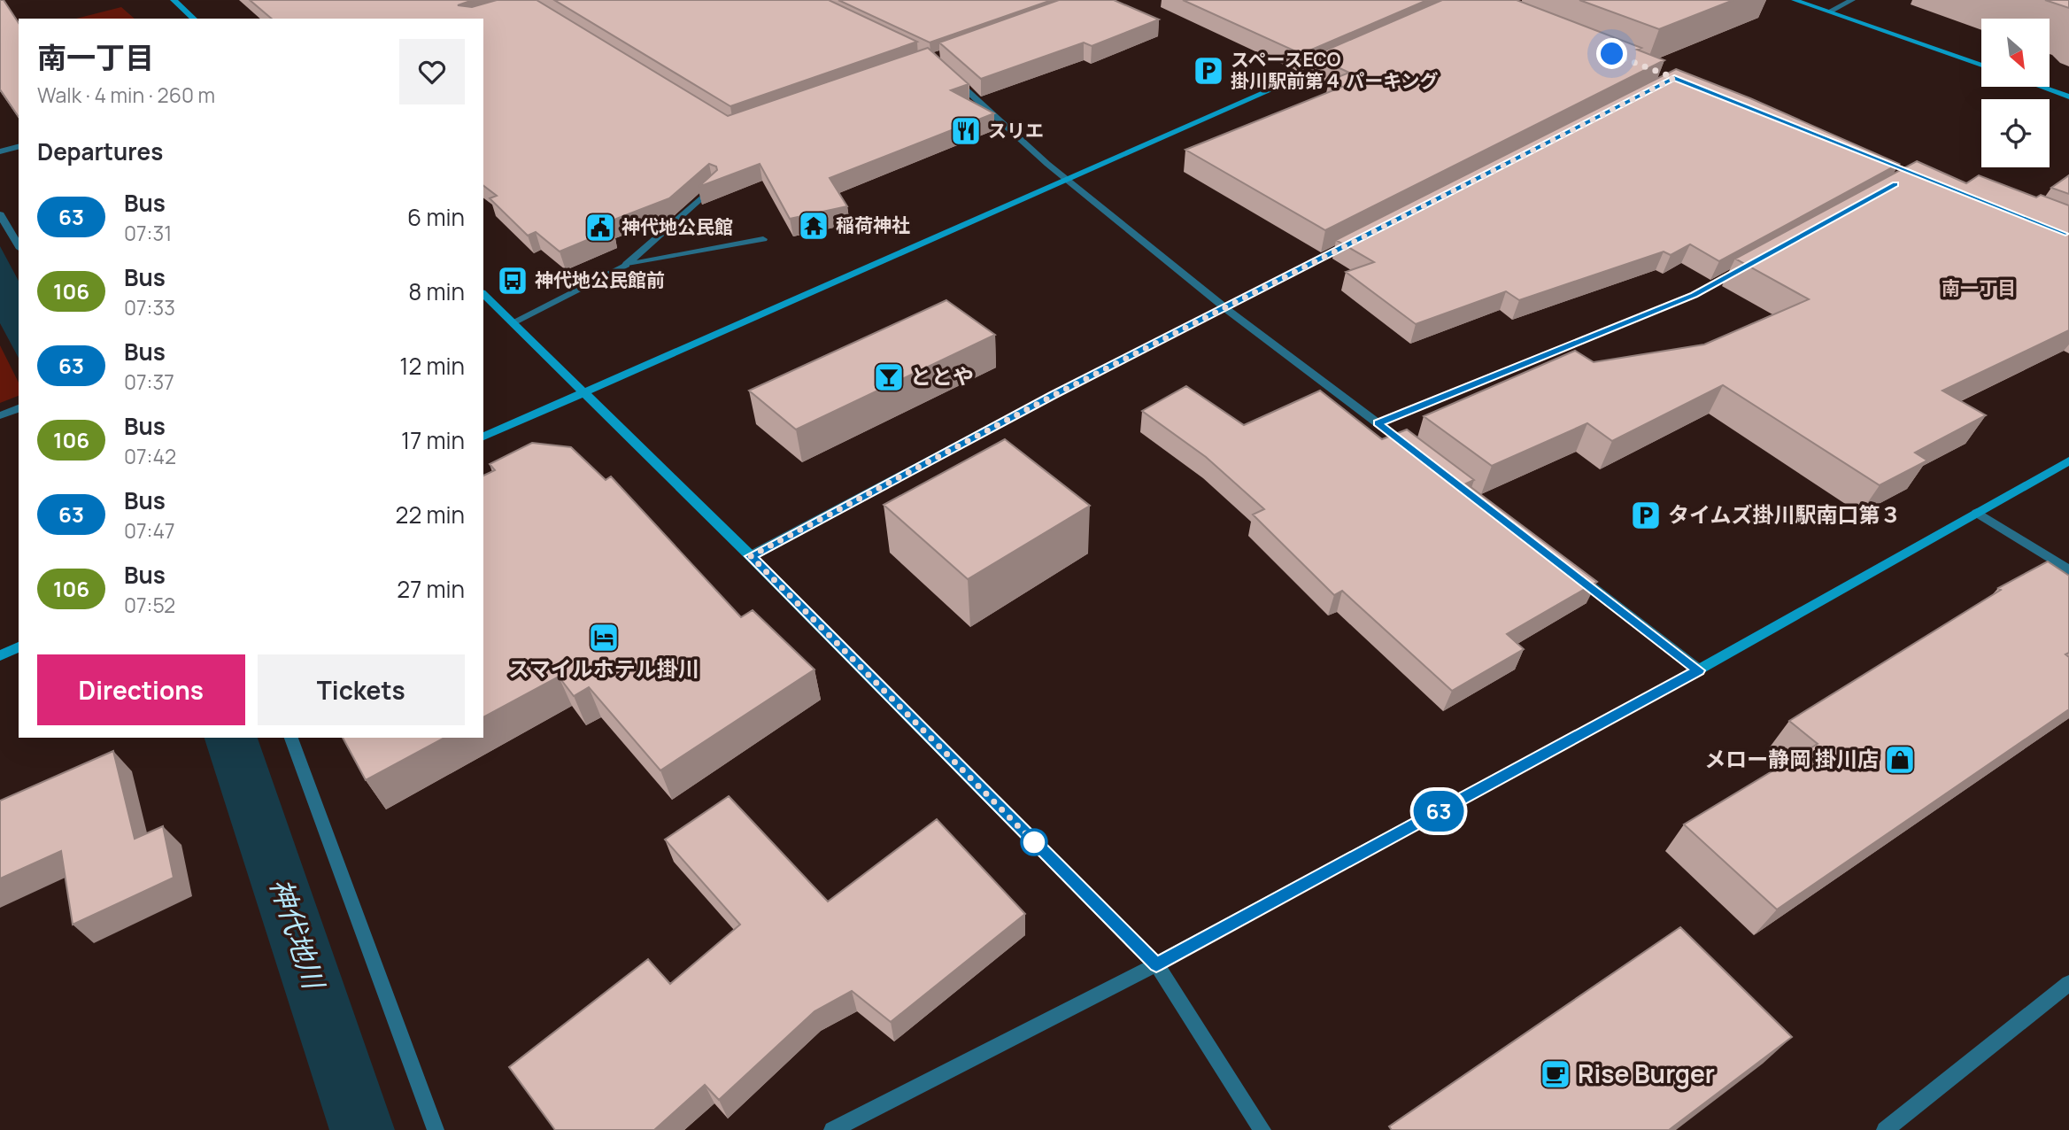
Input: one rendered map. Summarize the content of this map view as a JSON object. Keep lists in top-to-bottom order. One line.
{"districts":["南一丁目"],"water":["神代地川"],"places":{"parking":["スペースECO 掛川駅前第４ パーキング","タイムズ掛川駅南口第３"],"restaurant":["スリエ"],"temple":["稲荷神社"],"public building":["神代地公民館"],"bus stop":["神代地公民館前"],"bar":["ととや"],"hotel":["スマイルホテル掛川"],"shop":["メロー静岡 掛川店"],"cafe":["Rise Burger"]},"lines":["bus line 63"],"north":"bottom right","page":{"on_map":"63","heading":[["南一丁目","Walk · 4 min · 260 m"],"Departures"],"list":[{"mark":"63","name":"Bus","note":"07:31","value":"6 min"},{"mark":"106","name":"Bus","note":"07:33","value":"8 min"},{"mark":"63","name":"Bus","note":"07:37","value":"12 min"},{"mark":"106","name":"Bus","note":"07:42","value":"17 min"},{"mark":"63","name":"Bus","note":"07:47","value":"22 min"},{"mark":"106","name":"Bus","note":"07:52","value":"27 min"}],"buttons":["Directions","Tickets"]}}
